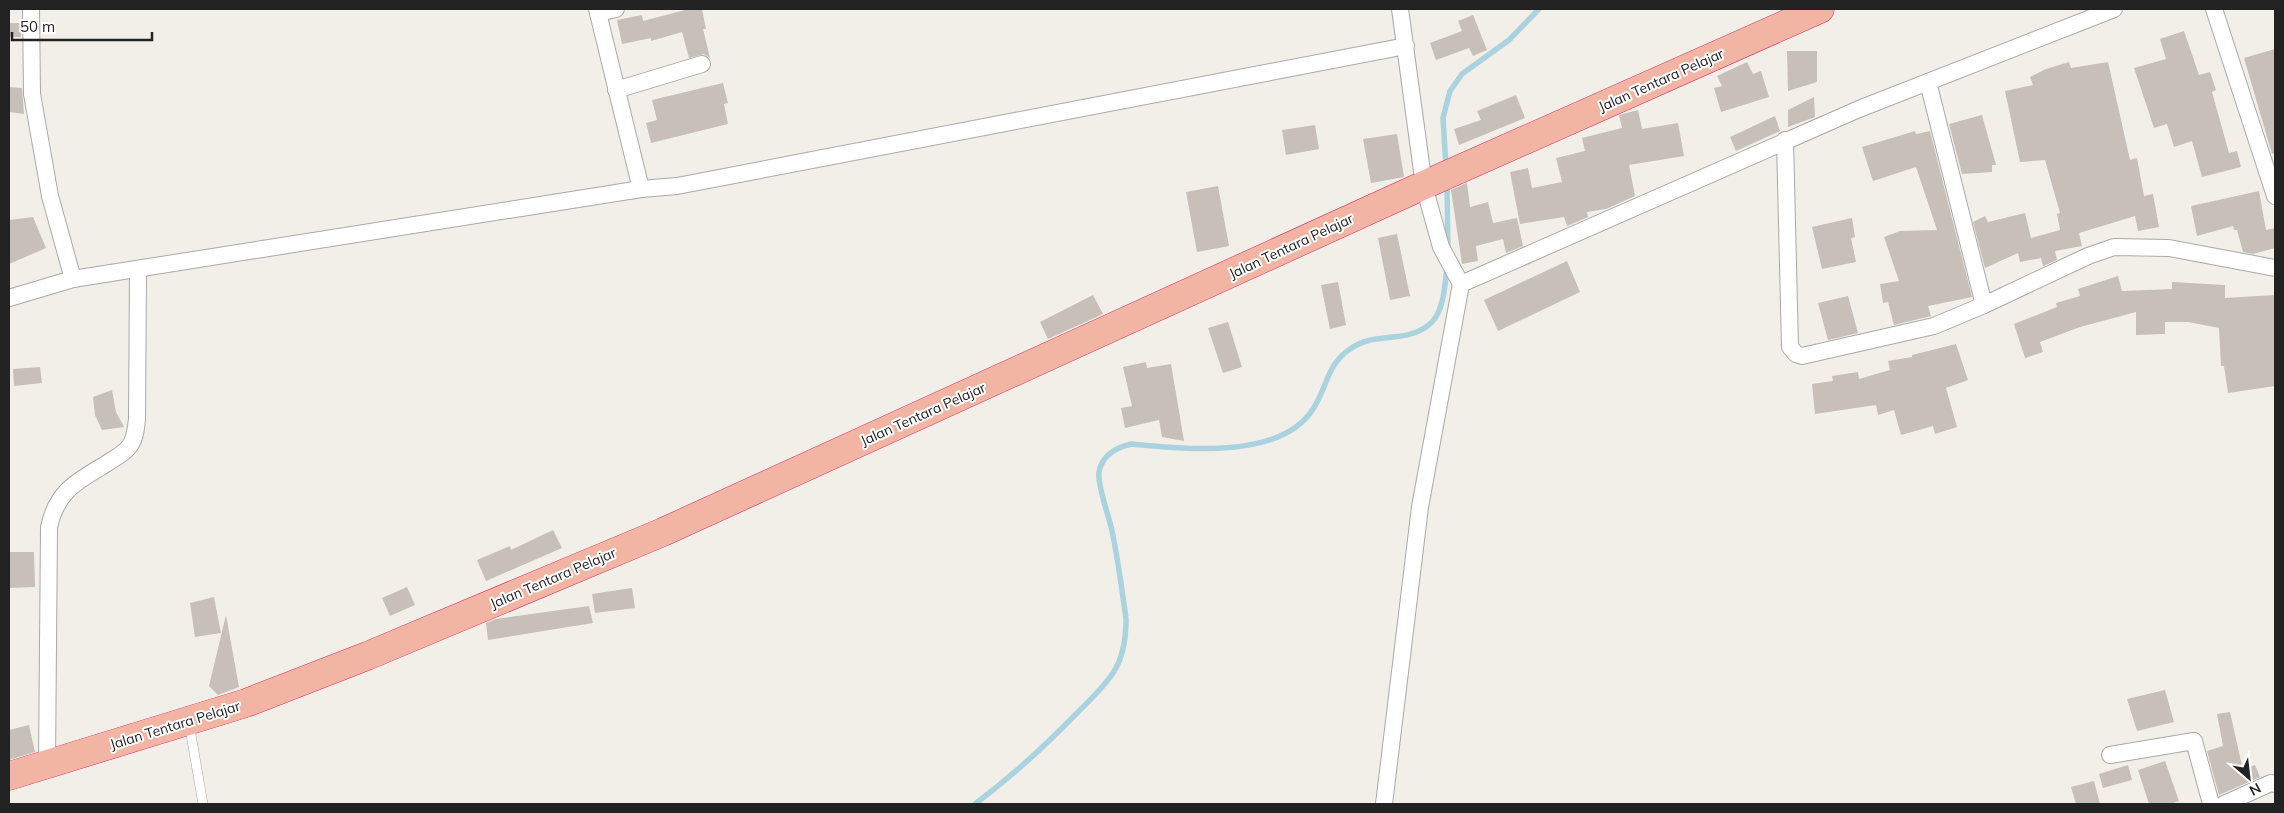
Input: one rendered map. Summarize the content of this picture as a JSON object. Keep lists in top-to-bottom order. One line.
{"streets":{"highway":["Jalan Tentara Pelajar"]},"scale_bar":"50 m","north":"bottom right"}
